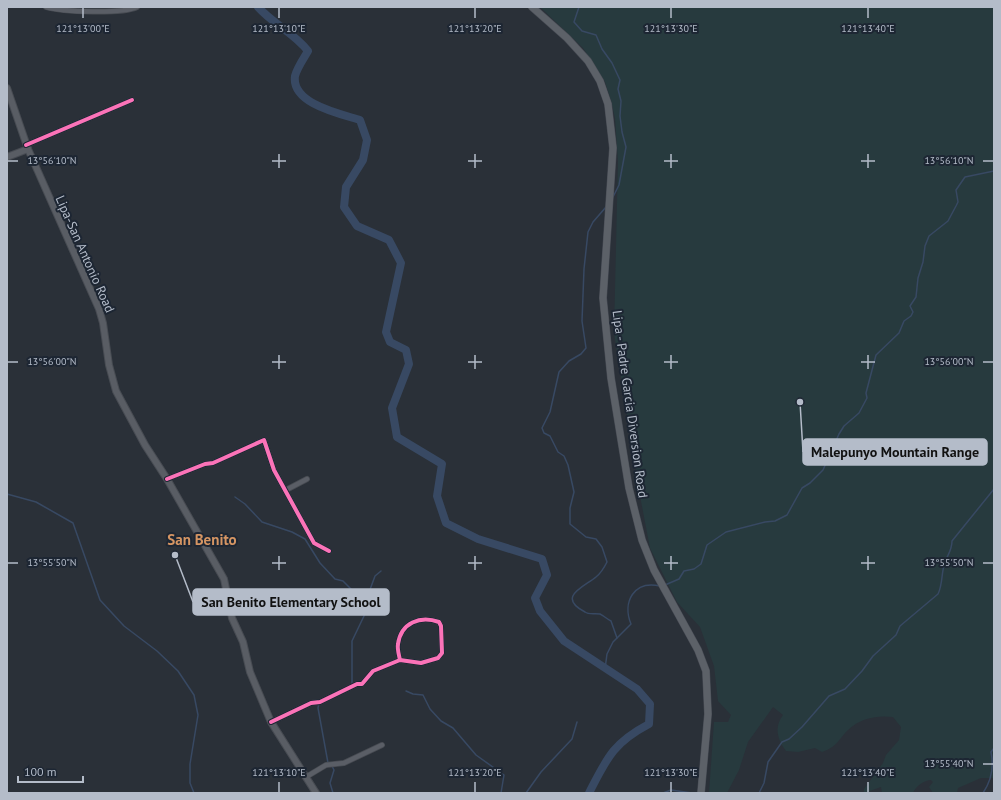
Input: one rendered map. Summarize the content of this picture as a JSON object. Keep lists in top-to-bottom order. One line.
{"streets":{"main road":["Lipa-San Antonio Road","Lipa - Padre Garcia Diversion Road"]},"districts":["San Benito"],"places":["Malepunyo Mountain Range","San Benito Elementary School"],"scale_bar":"100 m","coordinates":["121°13'00\"E","121°13'10\"E","121°13'20\"E","121°13'30\"E","121°13'40\"E","13°56'10\"N","13°56'00\"N","13°55'50\"N","13°55'40\"N"]}
